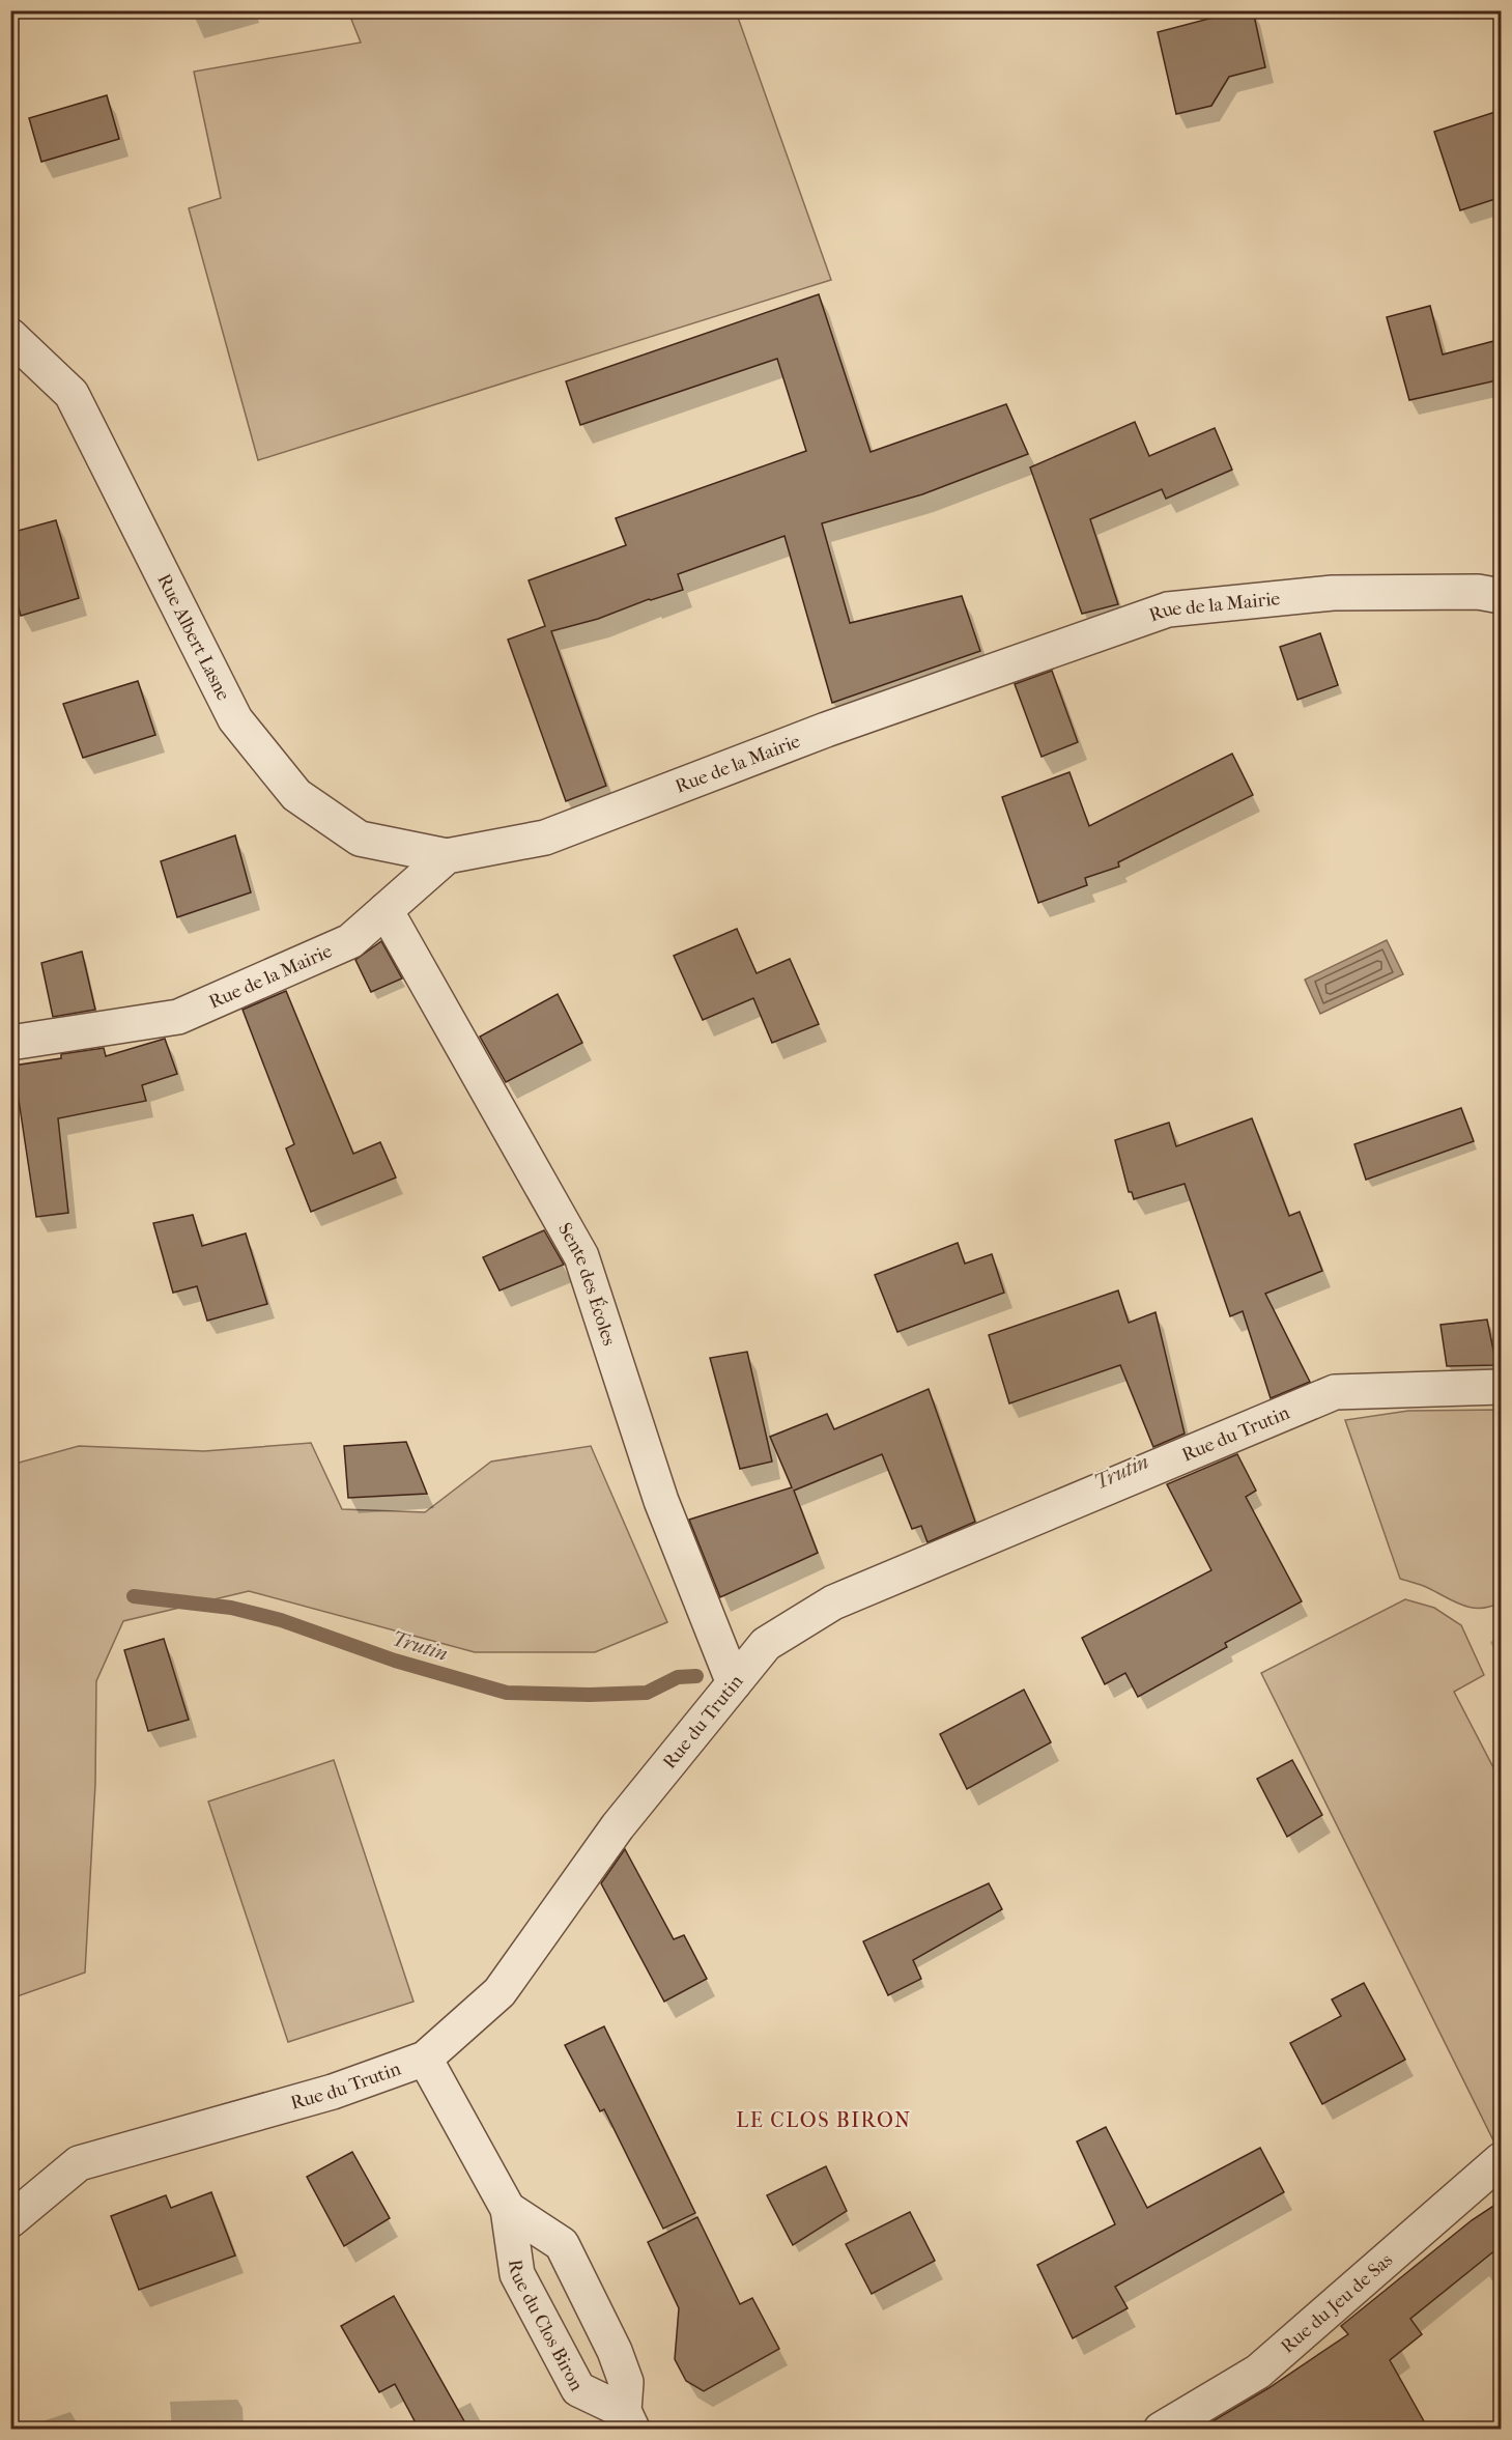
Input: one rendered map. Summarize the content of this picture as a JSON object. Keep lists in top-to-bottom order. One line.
{"streets":{"street":["Rue de la Mairie","Rue Albert Lasne","Sente des Écoles","Rue du Trutin","Rue du Jeu de Sas","Rue du Clos Biron"]},"crossings":[["Rue de la Mairie","Rue Albert Lasne"],["Rue de la Mairie","Sente des Écoles"],["Sente des Écoles","Rue du Trutin"],["Rue du Trutin","Rue du Clos Biron"]],"districts":["LE CLOS BIRON"],"water":["Trutin"]}
